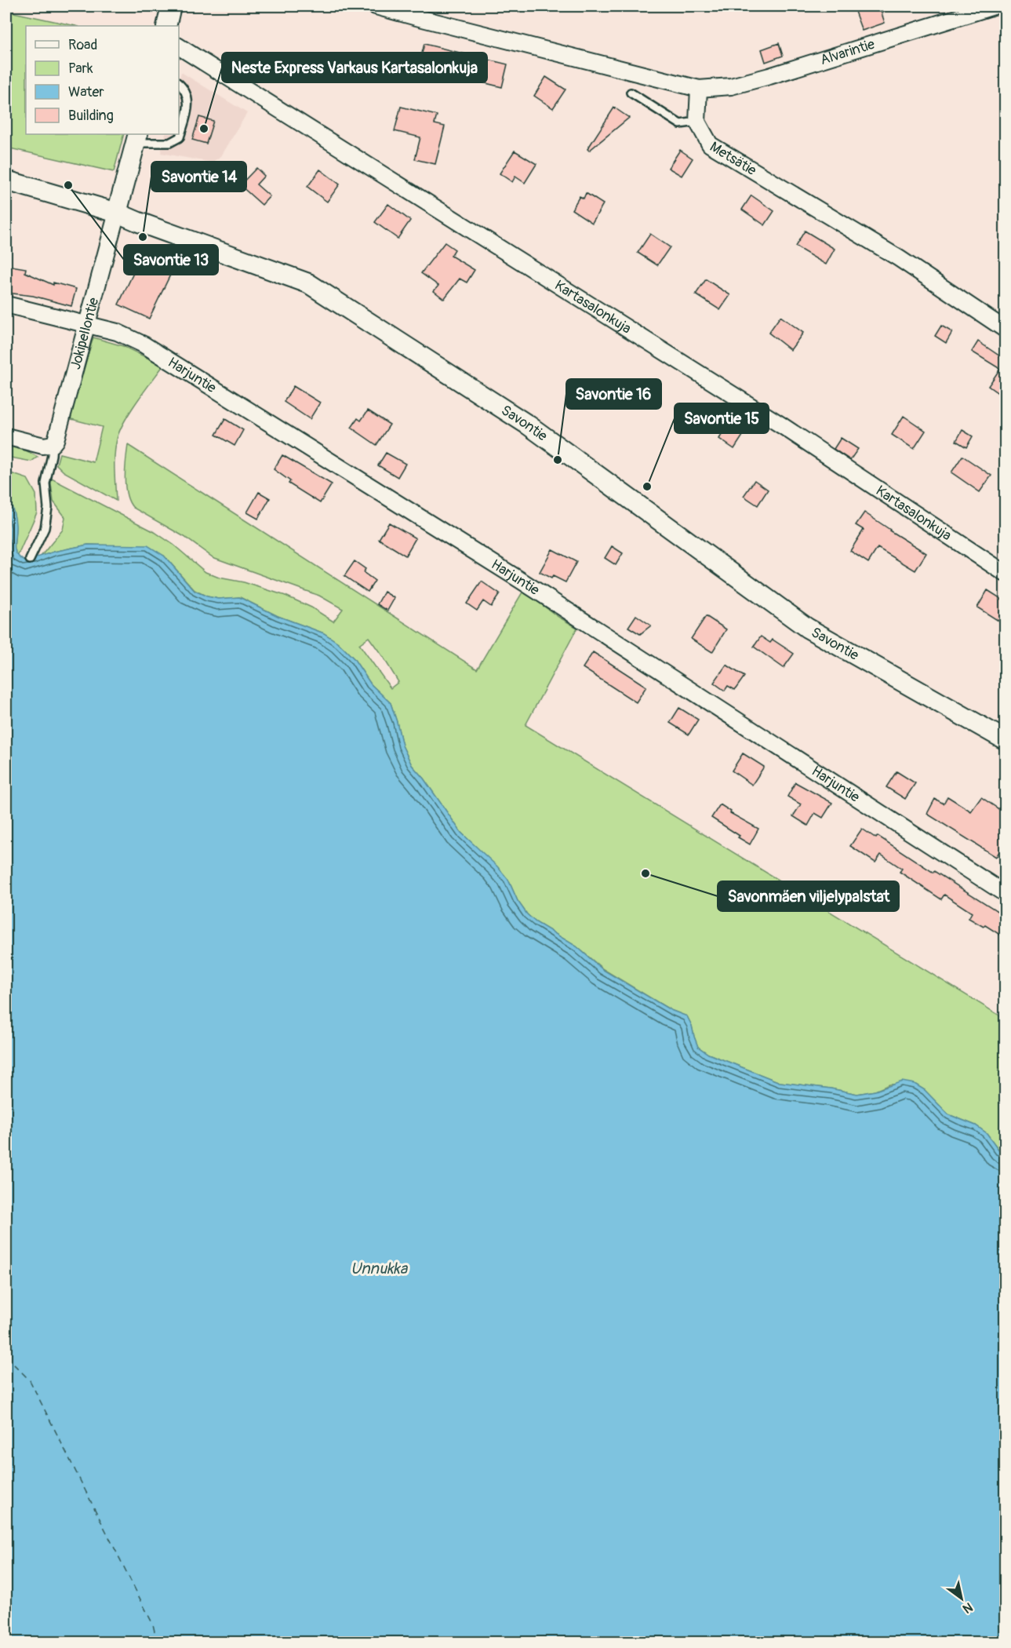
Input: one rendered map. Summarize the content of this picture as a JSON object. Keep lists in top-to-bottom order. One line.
{"streets":{"street":["Alvarintie","Metsätie","Kartasalonkuja","Jokipellontie","Harjuntie","Savontie"]},"crossings":[["Jokipellontie","Harjuntie"],["Jokipellontie","Savontie"]],"water":["Unnukka"],"places":["Neste Express Varkaus Kartasalonkuja","Savontie 13","Savontie 14","Savontie 16","Savontie 15","Savonmäen viljelypalstat"],"legend":["Road","Park","Water","Building"],"north":"bottom right"}
